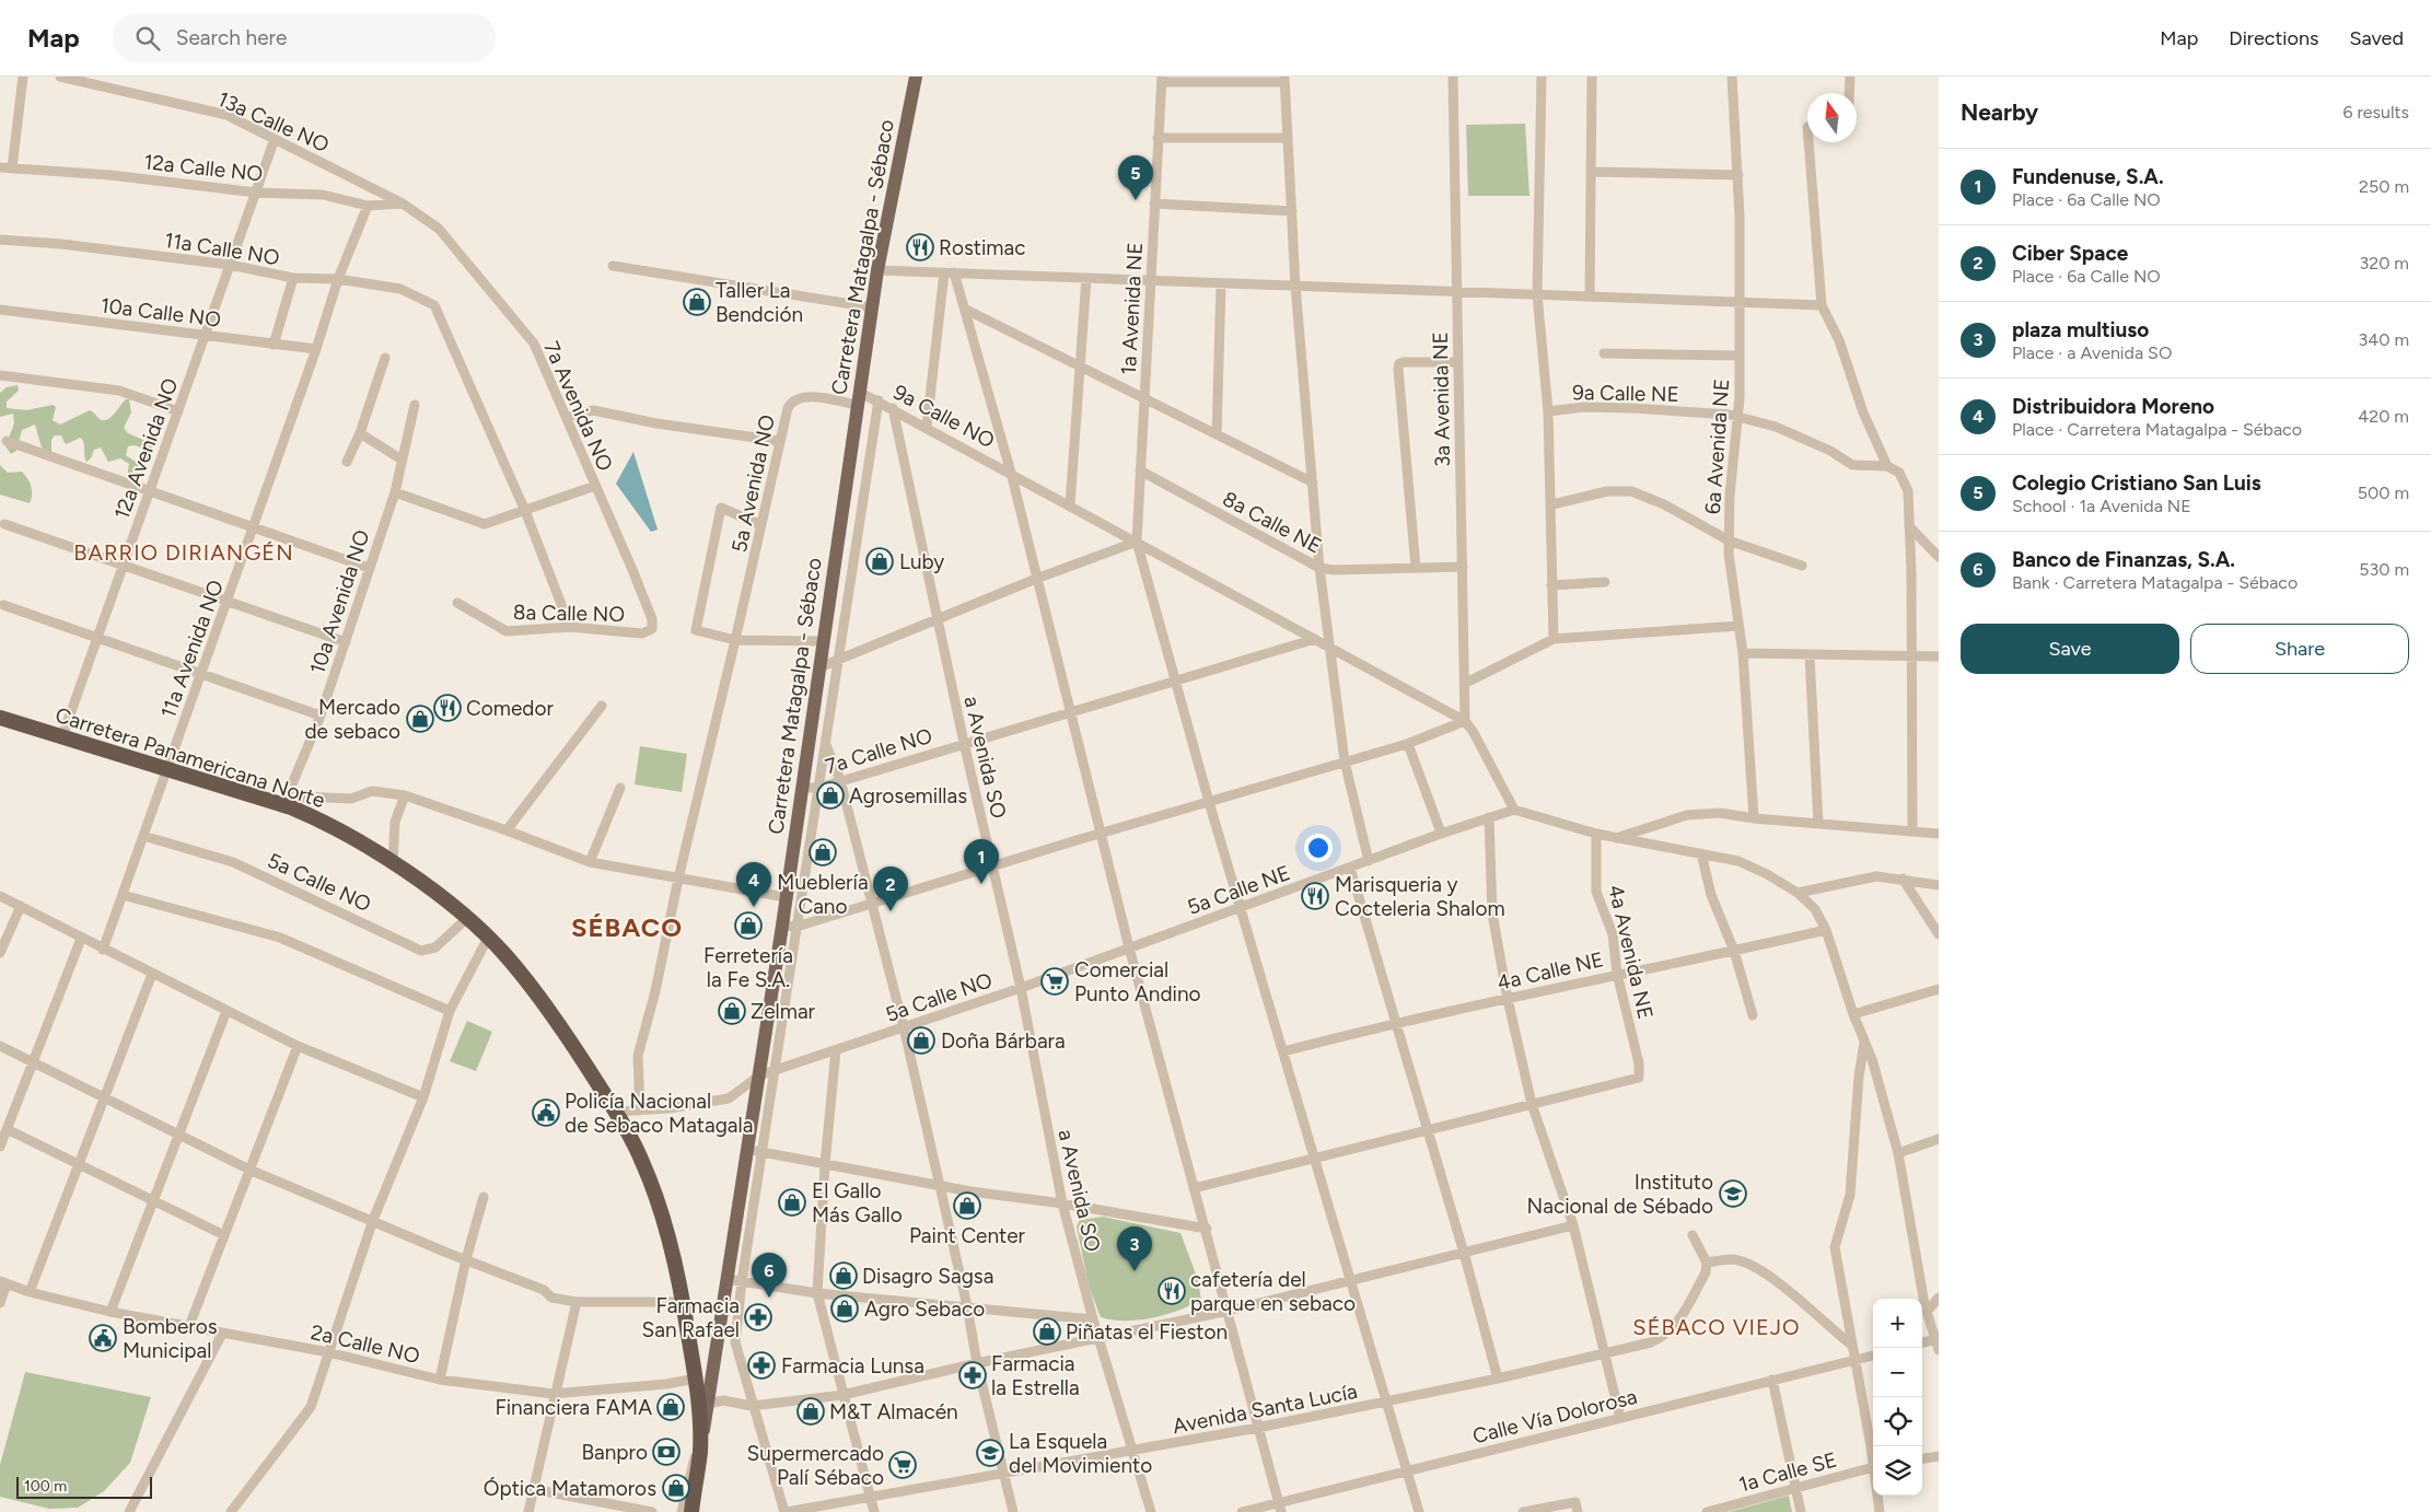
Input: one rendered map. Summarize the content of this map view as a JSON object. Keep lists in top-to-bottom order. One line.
{"streets":{"highway":["Carretera Panamericana Norte"],"main road":["Carretera Matagalpa - Sébaco"],"street":["13a Calle NO","12a Calle NO","11a Calle NO","1a Avenida NE","10a Calle NO","9a Calle NE","3a Avenida NE","7a Avenida NO","9a Calle NO","6a Avenida NE","12a Avenida NO","5a Avenida NO","8a Calle NE","10a Avenida NO","8a Calle NO","11a Avenida NO","7a Calle NO","a Avenida SO","5a Calle NO","5a Calle NE","4a Avenida NE","4a Calle NE","2a Calle NO","Avenida Santa Lucía","Calle Vía Dolorosa","1a Calle SE"]},"crossings":[["13a Calle NO","12a Calle NO"],["13a Calle NO","7a Avenida NO"],["13a Calle NO","12a Avenida NO"],["12a Calle NO","7a Avenida NO"],["12a Calle NO","12a Avenida NO"],["12a Calle NO","11a Avenida NO"],["11a Calle NO","12a Avenida NO"],["11a Calle NO","11a Avenida NO"],["Carretera Matagalpa - Sébaco","9a Calle NO"],["Carretera Matagalpa - Sébaco","5a Avenida NO"],["Carretera Matagalpa - Sébaco","7a Calle NO"],["Carretera Matagalpa - Sébaco","Carretera Panamericana Norte"],["Carretera Matagalpa - Sébaco","5a Calle NO"],["1a Avenida NE","9a Calle NO"],["1a Avenida NE","8a Calle NE"],["1a Avenida NE","7a Calle NO"],["1a Avenida NE","5a Calle NE"],["1a Avenida NE","4a Calle NE"],["1a Avenida NE","Avenida Santa Lucía"],["10a Calle NO","12a Avenida NO"],["10a Calle NO","11a Avenida NO"],["9a Calle NE","6a Avenida NE"],["3a Avenida NE","9a Calle NO"],["3a Avenida NE","8a Calle NE"],["7a Avenida NO","8a Calle NO"],["9a Calle NO","5a Avenida NO"],["9a Calle NO","7a Calle NO"],["9a Calle NO","a Avenida SO"],["12a Avenida NO","Carretera Panamericana Norte"],["10a Avenida NO","Carretera Panamericana Norte"],["11a Avenida NO","Carretera Panamericana Norte"],["11a Avenida NO","5a Calle NO"],["7a Calle NO","a Avenida SO"],["Carretera Panamericana Norte","5a Calle NO"],["Carretera Panamericana Norte","2a Calle NO"],["a Avenida SO","5a Calle NO"],["a Avenida SO","Avenida Santa Lucía"],["5a Calle NO","5a Calle NE"],["4a Avenida NE","4a Calle NE"]],"districts":["BARRIO DIRIANGÉN","SÉBACO","SÉBACO VIEJO"],"places":{"restaurant":["Rostimac","Comedor","Marisqueria y Cocteleria Shalom","cafetería del parque en sebaco"],"shop":["Taller La Bendción","Luby","Mercado de sebaco","Agrosemillas","Mueblería Cano","Ferretería la Fe S.A.","Zelmar","Doña Bárbara","El Gallo Más Gallo","Paint Center","Disagro Sagsa","Agro Sebaco","Piñatas el Fieston","Financiera FAMA","M&T Almacén","Óptica Matamoros"],"supermarket":["Comercial Punto Andino","Supermercado Palí Sébaco"],"public building":["Policía Nacional de Sebaco Matagala","Bomberos Municipal"],"school or university":["Instituto Nacional de Sébado","La Esquela del Movimiento"],"pharmacy":["Farmacia San Rafael","Farmacia Lunsa","Farmacia la Estrella"],"bank":["Banpro"]},"scale_bar":"100 m","north":"top","page":{"header":"Map","search":"Search here","nav":["Map","Directions","Saved"],"heading":["Nearby","6 results"],"list":[{"mark":"1","name":"Fundenuse, S.A.","note":"Place · 6a Calle NO","value":"250 m"},{"mark":"2","name":"Ciber Space","note":"Place · 6a Calle NO","value":"320 m"},{"mark":"3","name":"plaza multiuso","note":"Place · a Avenida SO","value":"340 m"},{"mark":"4","name":"Distribuidora Moreno","note":"Place · Carretera Matagalpa - Sébaco","value":"420 m"},{"mark":"5","name":"Colegio Cristiano San Luis","note":"School · 1a Avenida NE","value":"500 m"},{"mark":"6","name":"Banco de Finanzas, S.A.","note":"Bank · Carretera Matagalpa - Sébaco","value":"530 m"}],"pins":["5","1","4","2","3","6"],"buttons":["Save","Share"],"map_buttons":["+","−"],"scale":"100 m"}}
